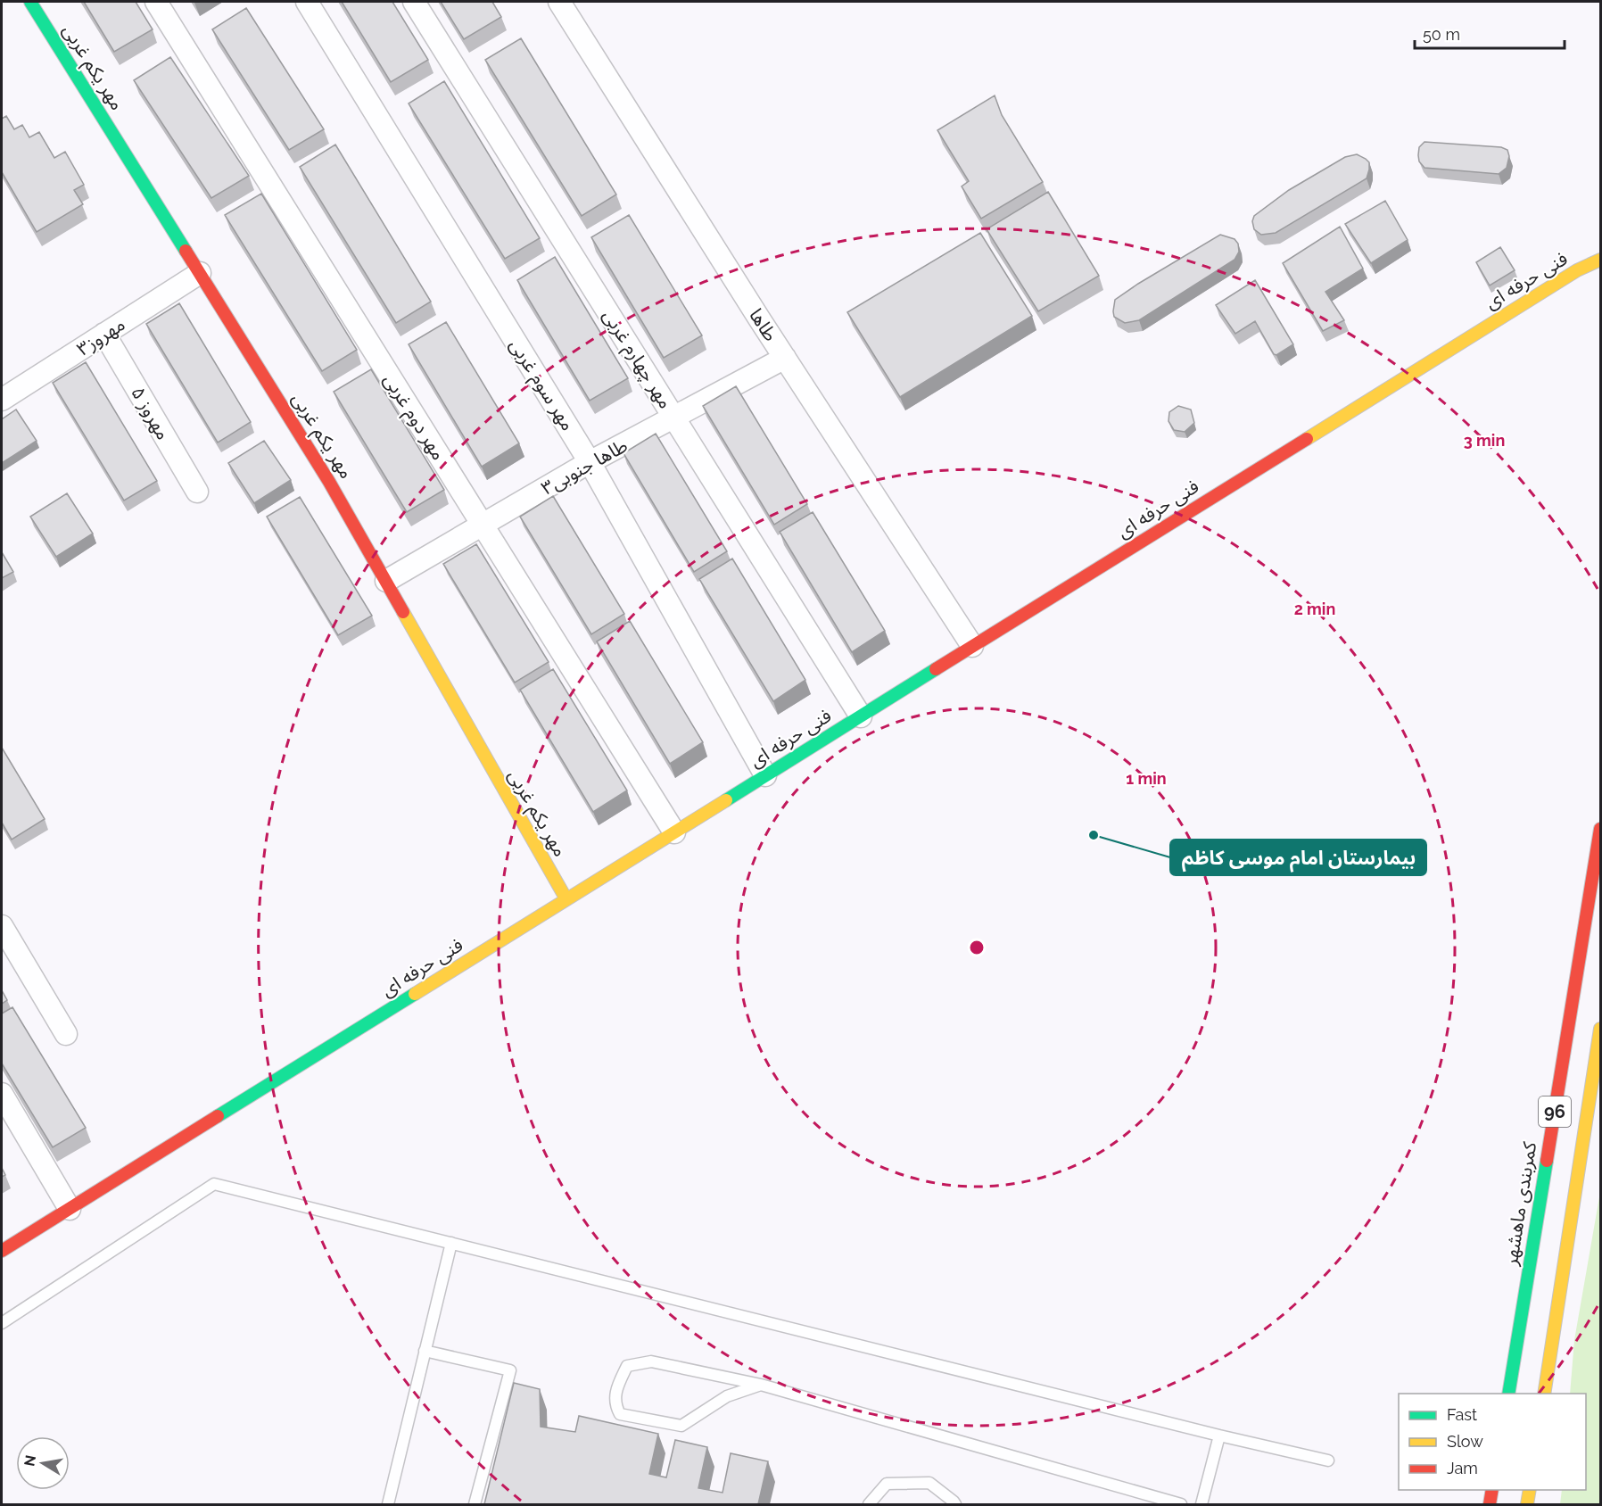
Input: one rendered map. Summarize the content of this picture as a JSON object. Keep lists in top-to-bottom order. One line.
{"streets":{"street":["مهر یکم غربی","فنی حرفه ای","طاها","مهروز۳","مهر چهارم غربی","مهر سوم غربی","مهروز ۵","مهر دوم غربی","طاها جنوبی۳","96","کمربندی ماهشهر"]},"crossings":[["مهر یکم غربی","فنی حرفه ای"],["مهر یکم غربی","مهروز۳"],["مهر یکم غربی","طاها جنوبی۳"],["فنی حرفه ای","طاها"],["فنی حرفه ای","مهر چهارم غربی"],["فنی حرفه ای","مهر سوم غربی"],["فنی حرفه ای","مهر دوم غربی"],["طاها","طاها جنوبی۳"],["مهروز۳","مهروز ۵"],["مهر چهارم غربی","طاها جنوبی۳"],["مهر سوم غربی","طاها جنوبی۳"],["مهر دوم غربی","طاها جنوبی۳"]],"places":["بیمارستان امام موسی کاظم"],"legend":["Fast","Slow","Jam"],"scale_bar":"50 m","north":"left","rings":["3 min","2 min","1 min"]}
